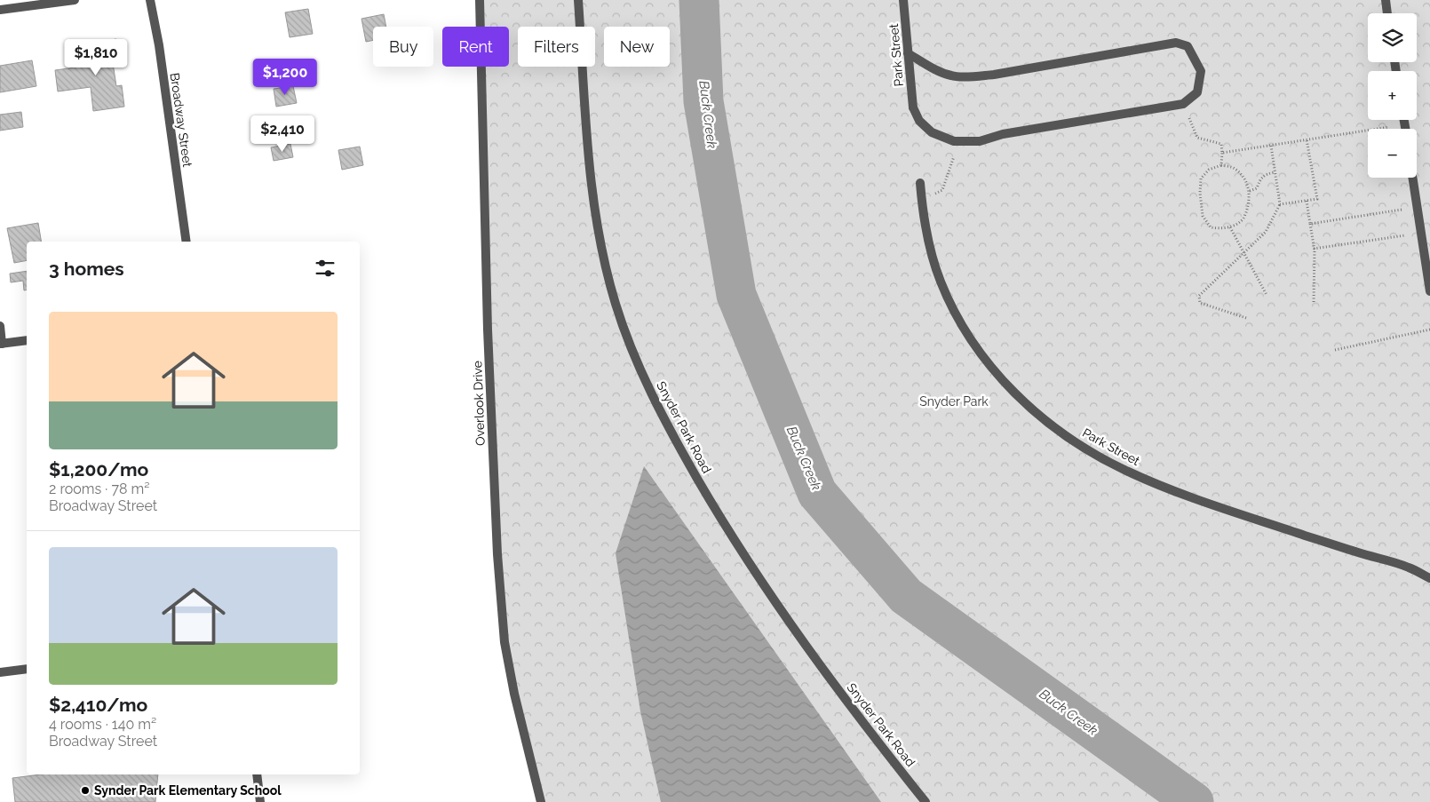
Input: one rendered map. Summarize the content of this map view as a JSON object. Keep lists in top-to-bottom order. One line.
{"streets":{"street":["Park Street","Broadway Street","Overlook Drive","Snyder Park Road"]},"water":["Buck Creek"],"parks":["Snyder Park"],"places":["Synder Park Elementary School"],"page":{"map_buttons":["+","−"],"chip":["Buy","Rent","Filters","New"],"price":["$1,810","$1,200","$2,410"],"heading":"3 homes","list":[{"name":"$1,200/mo","note":"2 rooms · 78 m² · Broadway Street"},{"name":"$2,410/mo","note":"4 rooms · 140 m² · Broadway Street"}]}}
